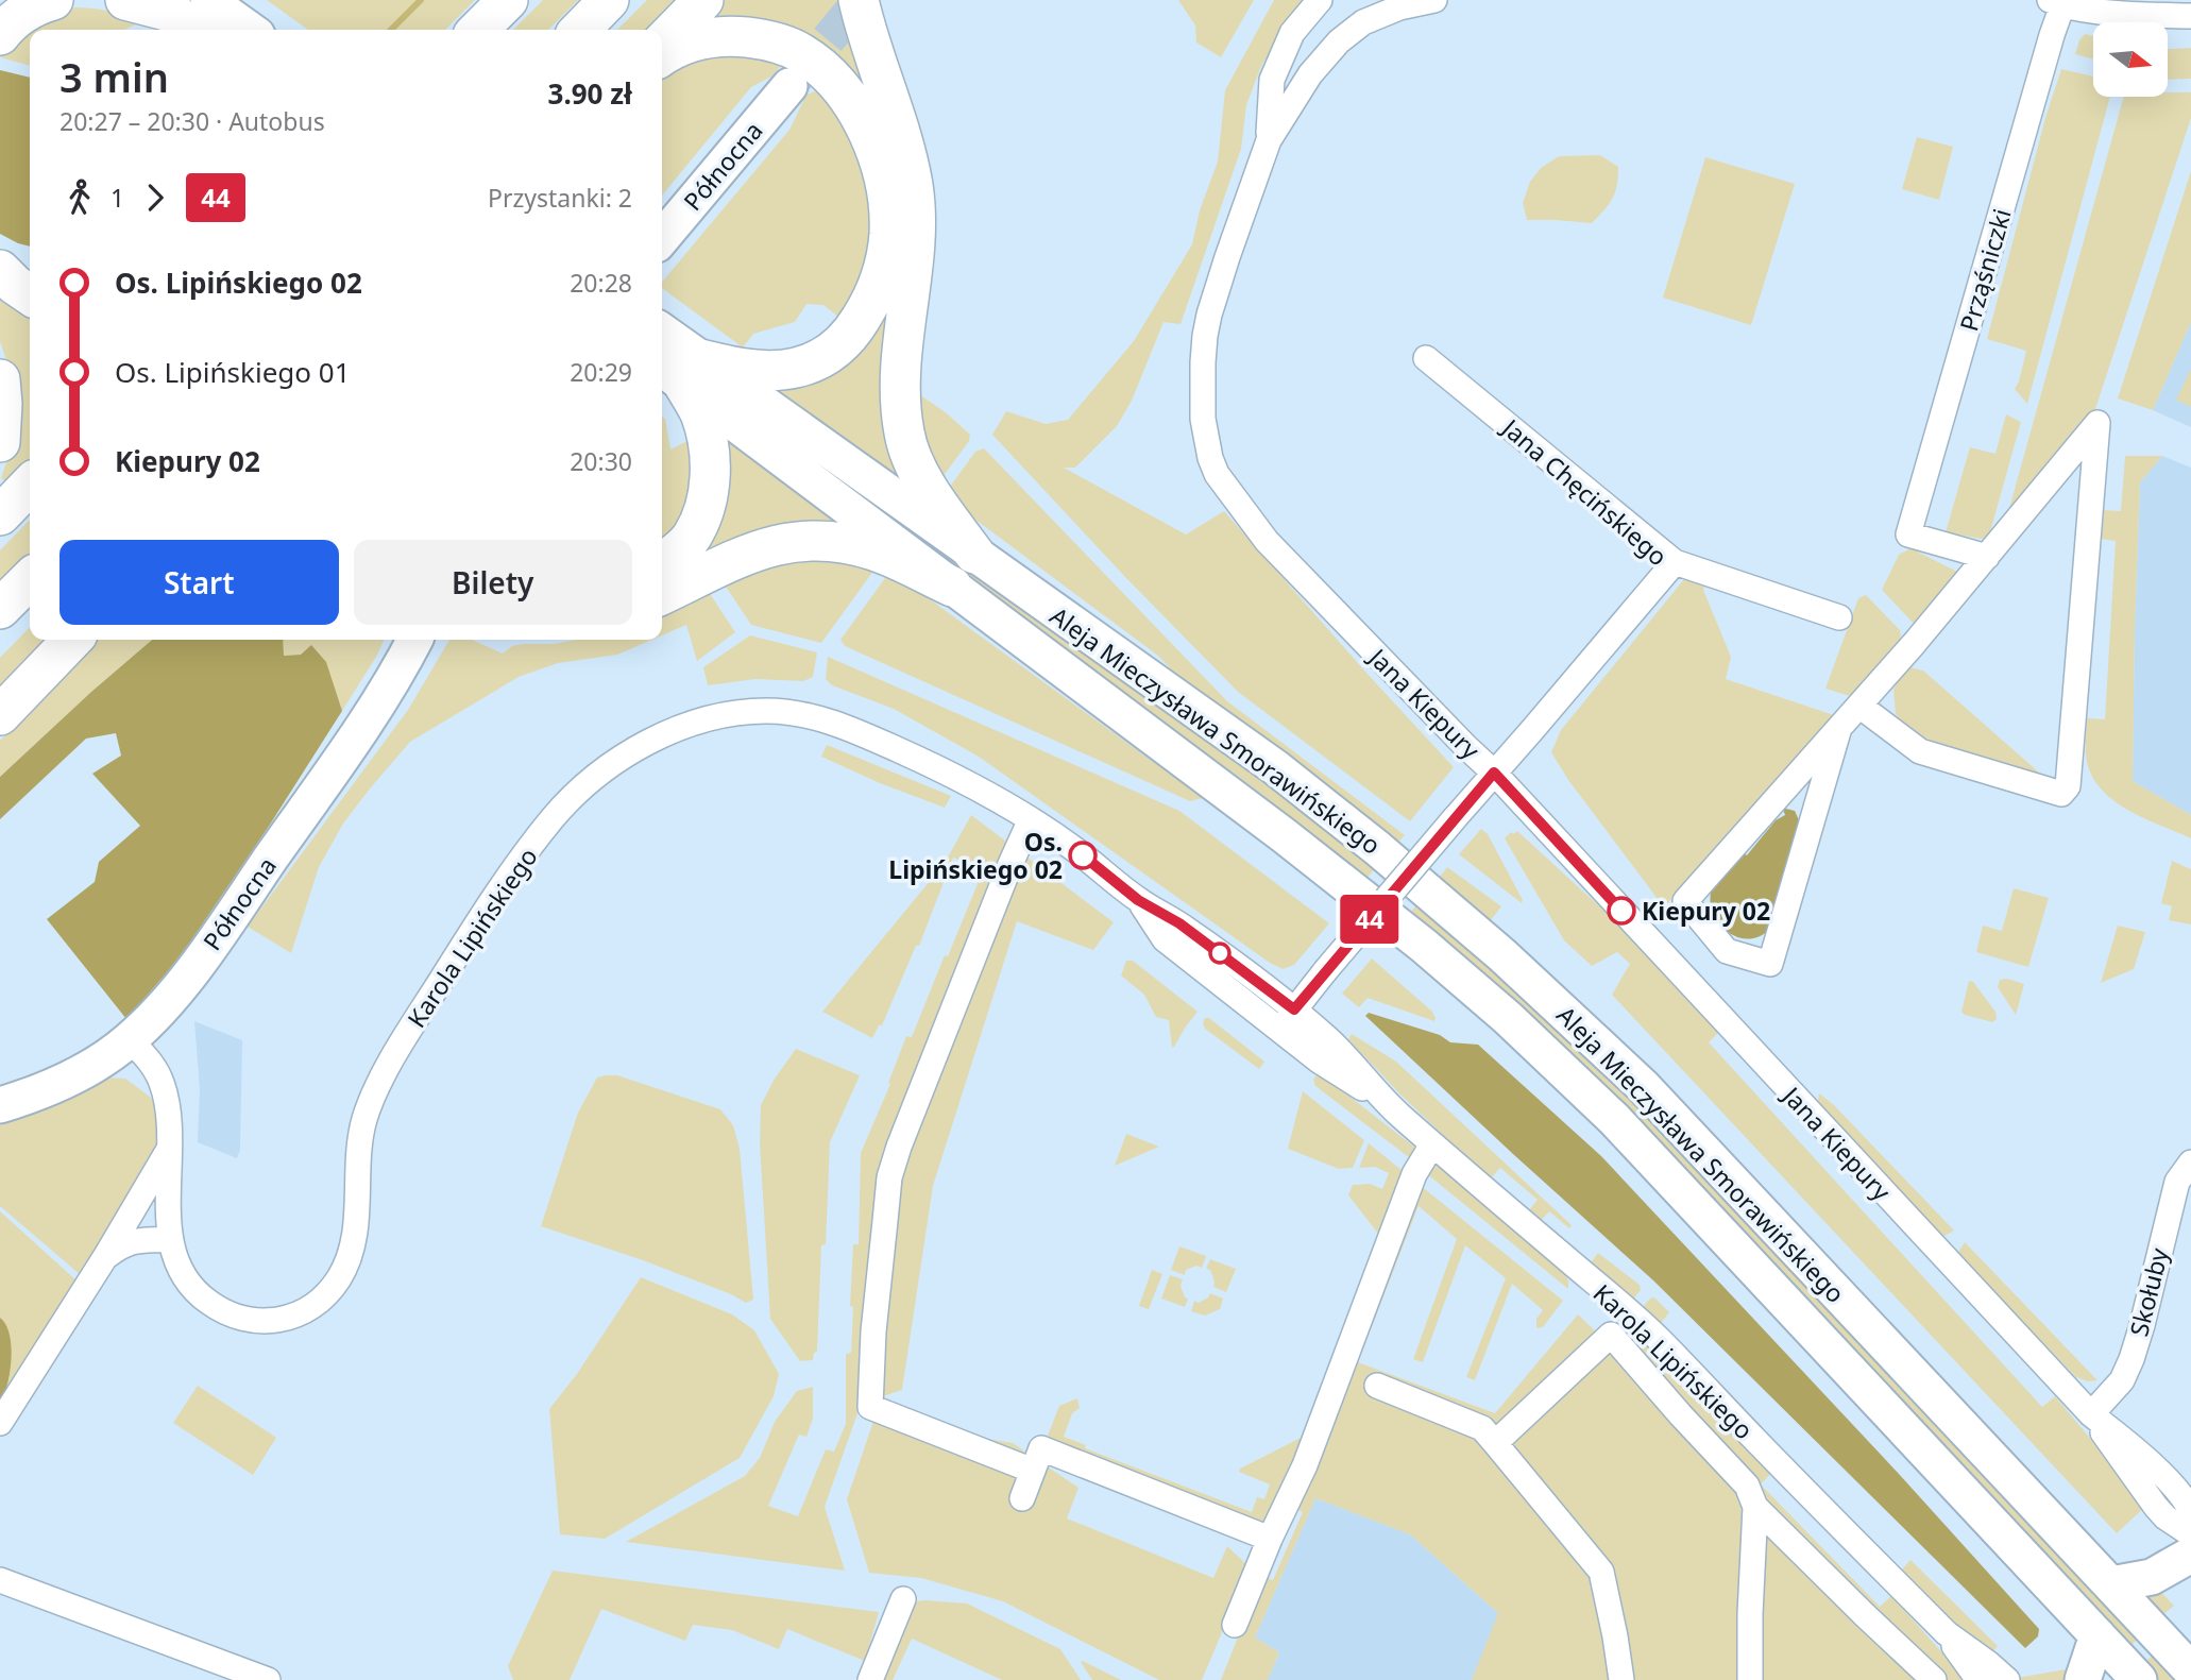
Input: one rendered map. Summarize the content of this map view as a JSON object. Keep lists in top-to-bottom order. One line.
{"streets":{"main road":["Północna","Aleja Mieczysława Smorawińskiego"],"street":["Prząśniczki","Jana Chęcińskiego","Jana Kiepury","Karola Lipińskiego","Skołuby"]},"crossings":[["Północna","Karola Lipińskiego"],["Jana Chęcińskiego","Jana Kiepury"],["Jana Chęcińskiego","Karola Lipińskiego"],["Jana Kiepury","Skołuby"]],"places":["Os. Lipińskiego 02","Kiepury 02"],"lines":["bus line 44"],"north":"right","page":{"on_map":"44","heading":["3 min","20:27 – 20:30 · Autobus","3.90 zł"],"legs":["1","44","Przystanki: 2"],"list":[{"name":"Os. Lipińskiego 02","value":"20:28"},{"name":"Os. Lipińskiego 01","value":"20:29"},{"name":"Kiepury 02","value":"20:30"}],"buttons":["Start","Bilety"]}}
